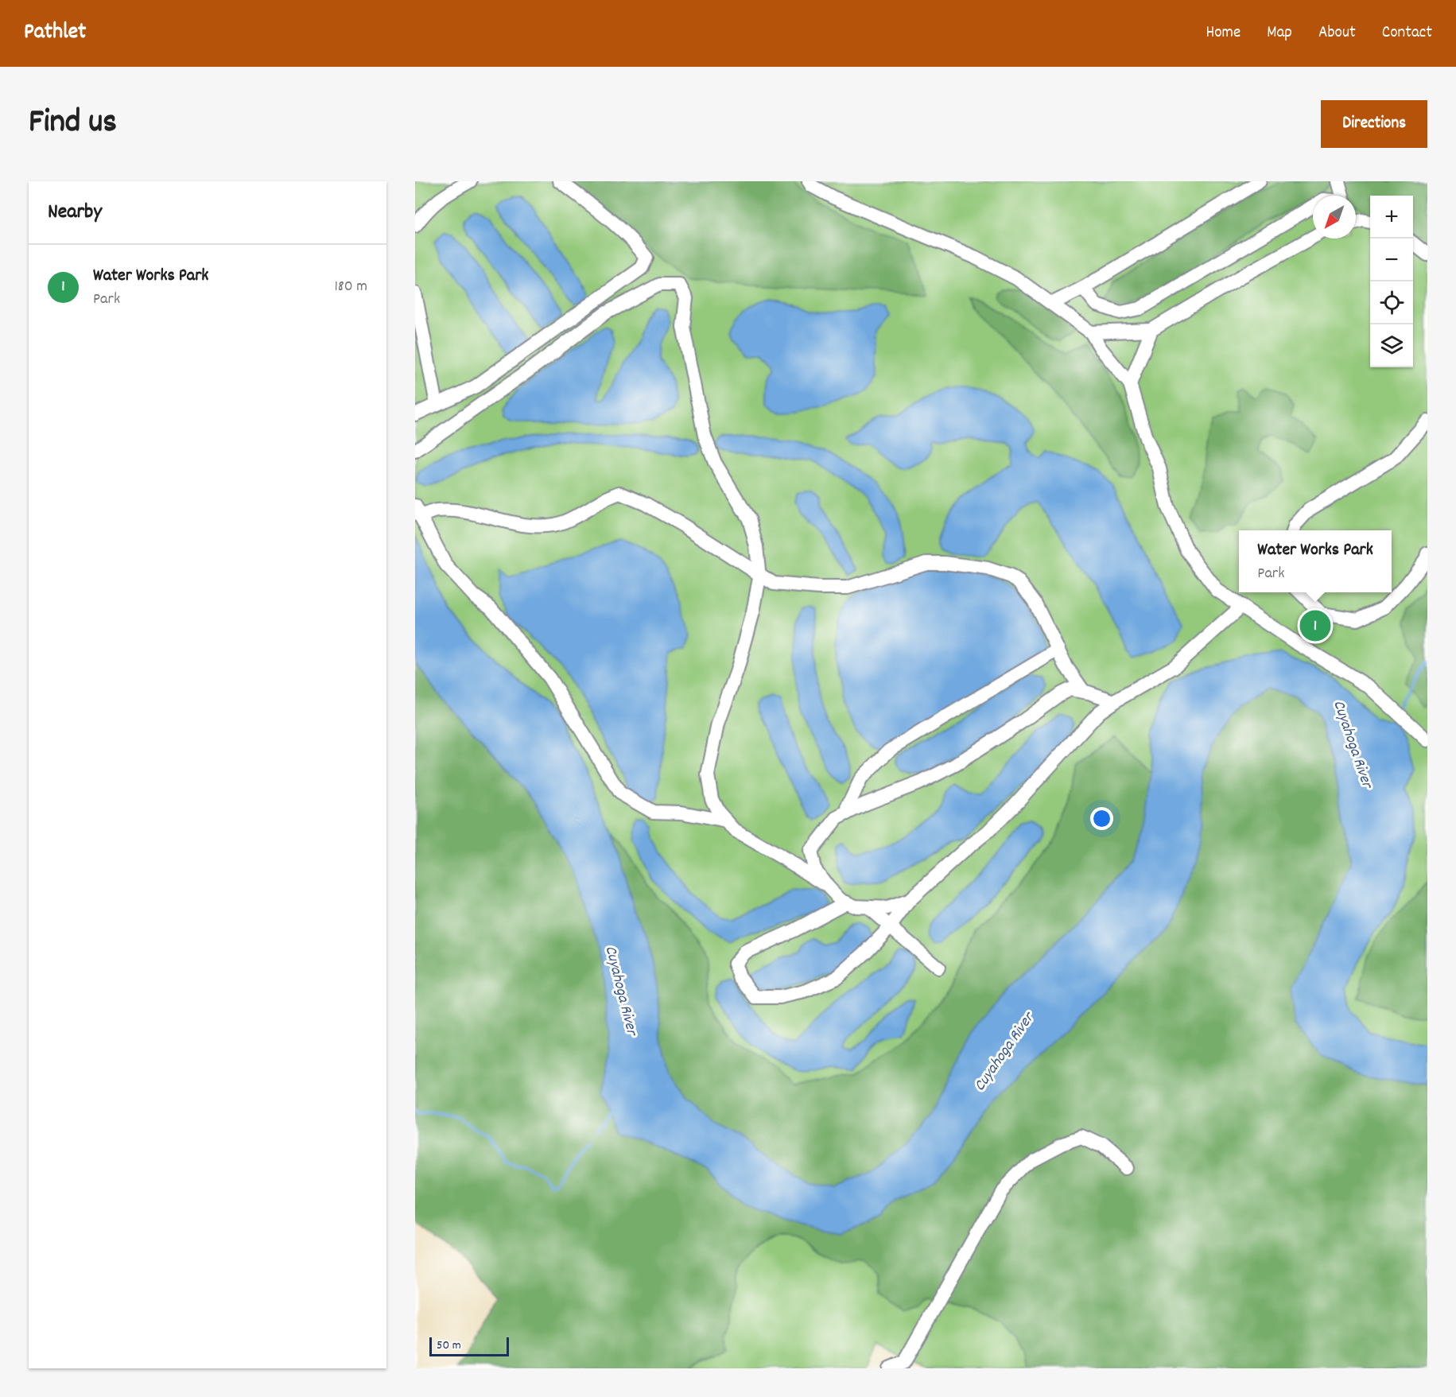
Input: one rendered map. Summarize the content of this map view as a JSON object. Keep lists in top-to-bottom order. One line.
{"water":["Cuyahoga River"],"scale_bar":"50 m","north":"bottom left","page":{"header":"Pathlet","nav":["Home","Map","About","Contact"],"title":"Find us","buttons":"Directions","heading":"Nearby","map_buttons":["+","−"],"list":[{"mark":"1","name":"Water Works Park","note":"Park","value":"180 m"}],"popup":["Water Works Park","Park"],"pins":"1","scale":"50 m"}}
